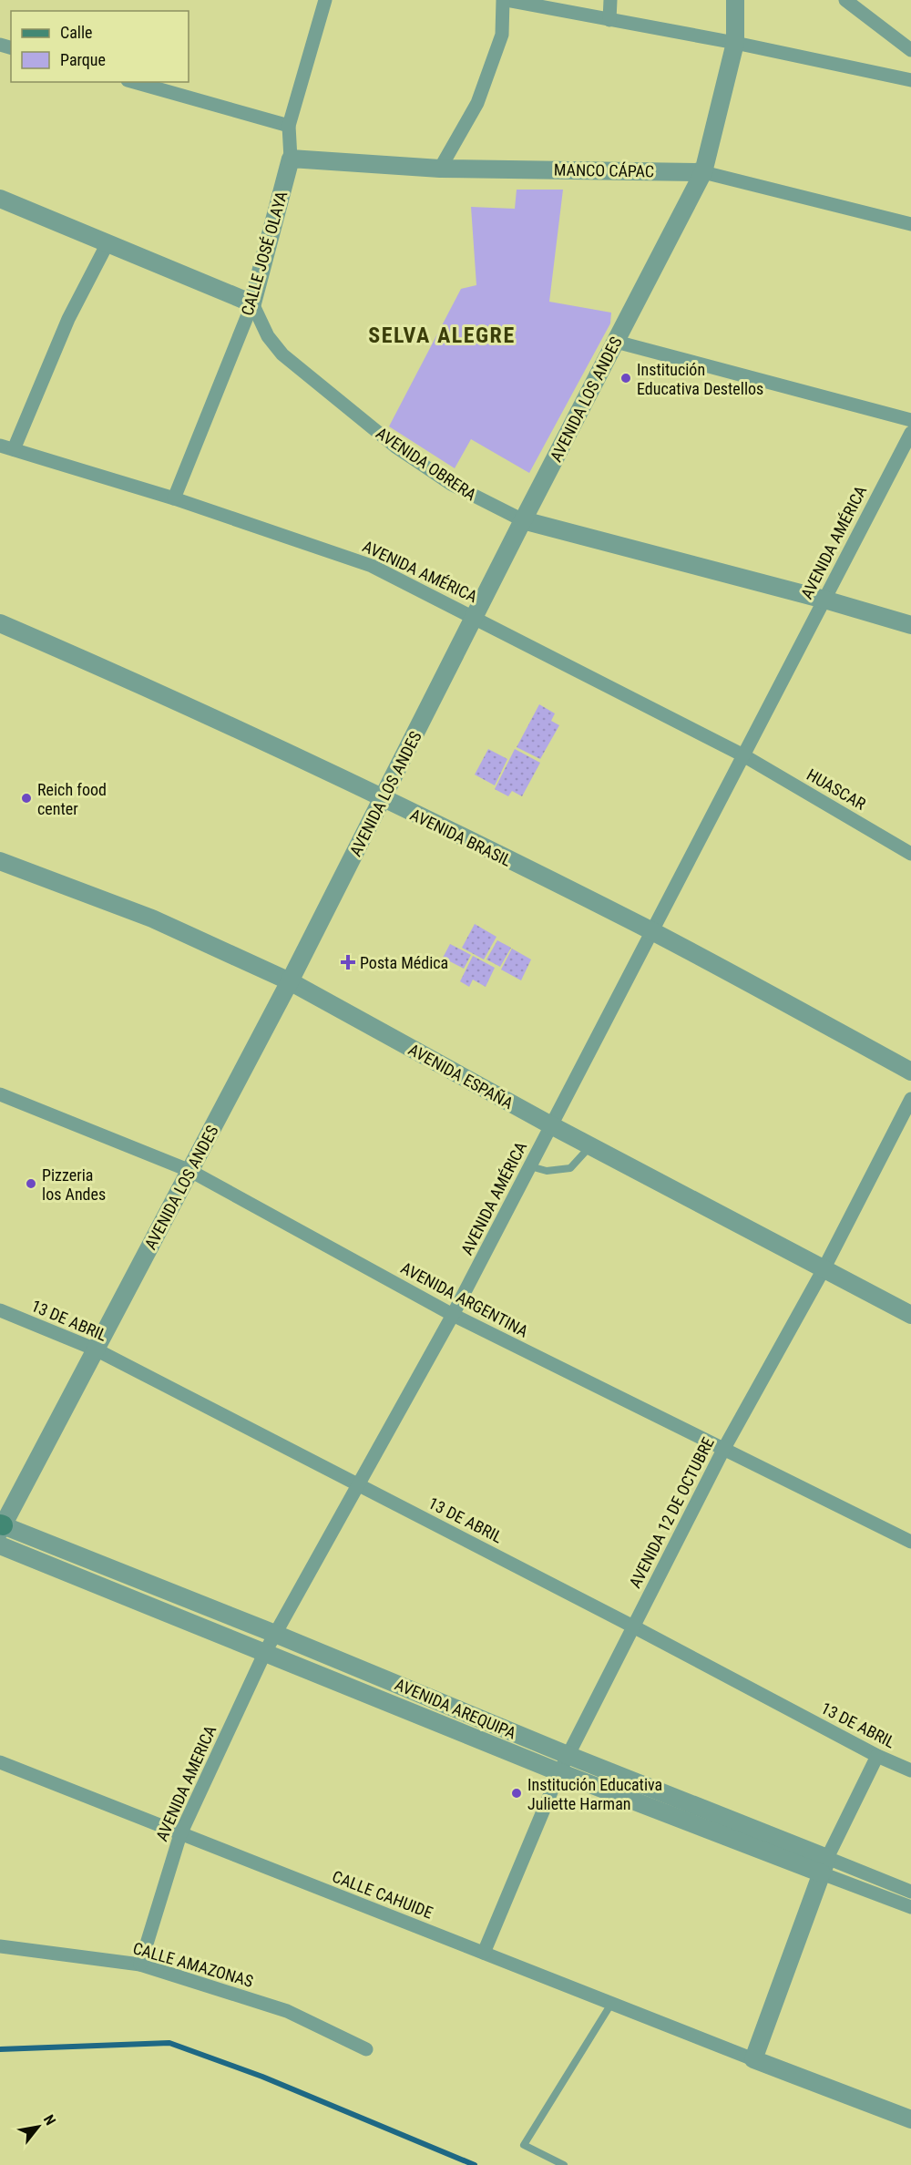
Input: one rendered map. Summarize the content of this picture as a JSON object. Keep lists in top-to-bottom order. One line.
{"streets":{"street":["MANCO CÁPAC","CALLE JOSÉ OLAYA","AVENIDA LOS ANDES","AVENIDA OBRERA","AVENIDA AMÉRICA","HUASCAR","AVENIDA BRASIL","AVENIDA ESPAÑA","AVENIDA ARGENTINA","13 DE ABRIL","AVENIDA 12 DE OCTUBRE","AVENIDA AREQUIPA","AVENIDA AMERICA","CALLE CAHUIDE","CALLE AMAZONAS"]},"crossings":[["MANCO CÁPAC","CALLE JOSÉ OLAYA"],["MANCO CÁPAC","AVENIDA LOS ANDES"],["CALLE JOSÉ OLAYA","AVENIDA OBRERA"],["CALLE JOSÉ OLAYA","AVENIDA AMÉRICA"],["AVENIDA LOS ANDES","AVENIDA OBRERA"],["AVENIDA LOS ANDES","AVENIDA AMÉRICA"],["AVENIDA LOS ANDES","AVENIDA BRASIL"],["AVENIDA LOS ANDES","AVENIDA ESPAÑA"],["AVENIDA LOS ANDES","AVENIDA ARGENTINA"],["AVENIDA LOS ANDES","13 DE ABRIL"],["AVENIDA LOS ANDES","AVENIDA AREQUIPA"],["AVENIDA OBRERA","AVENIDA AMÉRICA"],["AVENIDA AMÉRICA","HUASCAR"],["AVENIDA AMÉRICA","AVENIDA BRASIL"],["AVENIDA AMÉRICA","AVENIDA ESPAÑA"],["AVENIDA AMÉRICA","AVENIDA ARGENTINA"],["AVENIDA AMÉRICA","13 DE ABRIL"],["AVENIDA AMÉRICA","AVENIDA AREQUIPA"],["AVENIDA AMÉRICA","AVENIDA AMERICA"],["AVENIDA ESPAÑA","AVENIDA 12 DE OCTUBRE"],["AVENIDA ARGENTINA","AVENIDA 12 DE OCTUBRE"],["13 DE ABRIL","AVENIDA 12 DE OCTUBRE"],["AVENIDA 12 DE OCTUBRE","AVENIDA AREQUIPA"],["AVENIDA 12 DE OCTUBRE","CALLE CAHUIDE"],["AVENIDA AREQUIPA","AVENIDA AMERICA"],["AVENIDA AMERICA","CALLE CAHUIDE"],["AVENIDA AMERICA","CALLE AMAZONAS"]],"districts":["SELVA ALEGRE"],"places":{"other":["Institución Educativa Destellos","Reich food center","Pizzeria los Andes","Institución Educativa Juliette Harman"],"health":["Posta Médica"]},"legend":["Calle","Parque"],"north":"top right"}
